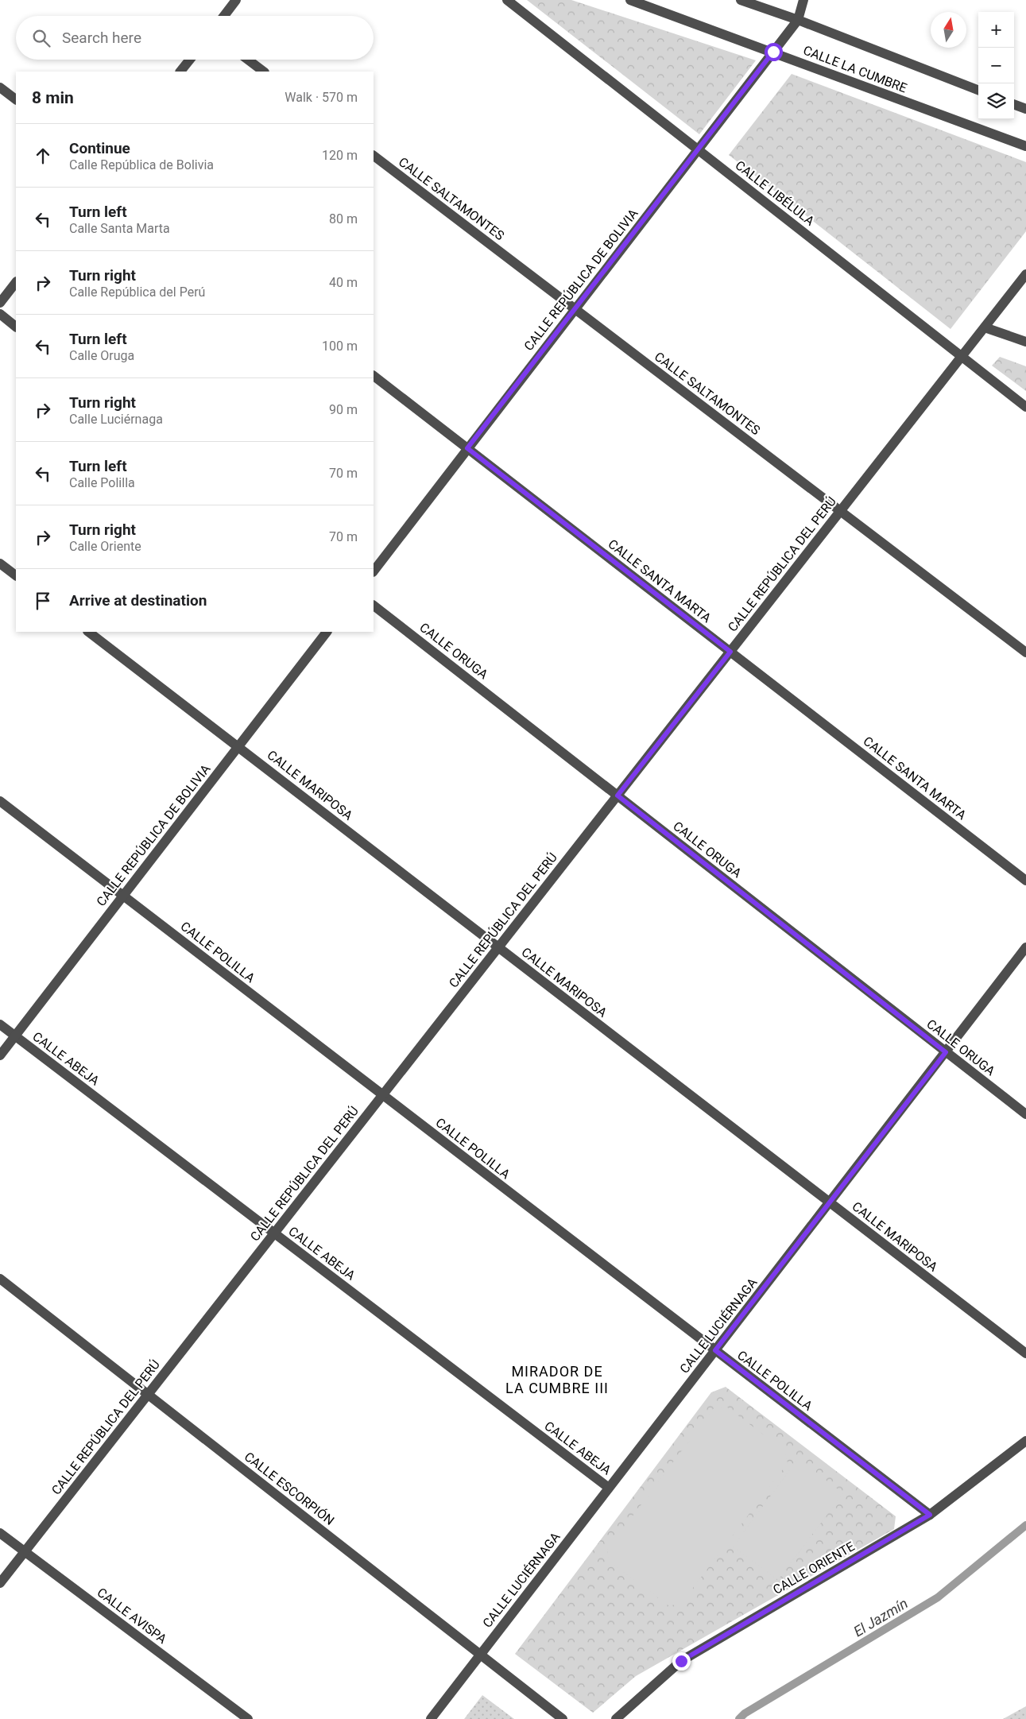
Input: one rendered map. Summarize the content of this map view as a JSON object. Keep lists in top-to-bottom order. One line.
{"streets":{"street":["CALLE LA CUMBRE","CALLE LIBÉLULA","CALLE SALTAMONTES","CALLE REPÚBLICA DE BOLIVIA","CALLE REPÚBLICA DEL PERÚ","CALLE SANTA MARTA","CALLE ORUGA","CALLE MARIPOSA","CALLE POLILLA","CALLE ABEJA","CALLE LUCIÉRNAGA","CALLE ESCORPIÓN","CALLE ORIENTE","CALLE AVISPA"]},"crossings":[["CALLE LA CUMBRE","CALLE REPÚBLICA DE BOLIVIA"],["CALLE LIBÉLULA","CALLE REPÚBLICA DE BOLIVIA"],["CALLE LIBÉLULA","CALLE REPÚBLICA DEL PERÚ"],["CALLE SALTAMONTES","CALLE REPÚBLICA DE BOLIVIA"],["CALLE SALTAMONTES","CALLE REPÚBLICA DEL PERÚ"],["CALLE REPÚBLICA DE BOLIVIA","CALLE SANTA MARTA"],["CALLE REPÚBLICA DE BOLIVIA","CALLE MARIPOSA"],["CALLE REPÚBLICA DE BOLIVIA","CALLE POLILLA"],["CALLE REPÚBLICA DE BOLIVIA","CALLE ABEJA"],["CALLE REPÚBLICA DEL PERÚ","CALLE SANTA MARTA"],["CALLE REPÚBLICA DEL PERÚ","CALLE ORUGA"],["CALLE REPÚBLICA DEL PERÚ","CALLE MARIPOSA"],["CALLE REPÚBLICA DEL PERÚ","CALLE POLILLA"],["CALLE REPÚBLICA DEL PERÚ","CALLE ABEJA"],["CALLE REPÚBLICA DEL PERÚ","CALLE ESCORPIÓN"],["CALLE REPÚBLICA DEL PERÚ","CALLE AVISPA"],["CALLE ORUGA","CALLE LUCIÉRNAGA"],["CALLE MARIPOSA","CALLE LUCIÉRNAGA"],["CALLE POLILLA","CALLE LUCIÉRNAGA"],["CALLE POLILLA","CALLE ORIENTE"],["CALLE ABEJA","CALLE LUCIÉRNAGA"],["CALLE LUCIÉRNAGA","CALLE ESCORPIÓN"]],"districts":["MIRADOR DE LA CUMBRE III"],"water":["El Jazmín"],"north":"top","page":{"map_buttons":["+","−"],"search":"Search here","heading":["8 min","Walk · 570 m"],"list":[["Continue","Calle República de Bolivia","120 m"],["Turn left","Calle Santa Marta","80 m"],["Turn right","Calle República del Perú","40 m"],["Turn left","Calle Oruga","100 m"],["Turn right","Calle Luciérnaga","90 m"],["Turn left","Calle Polilla","70 m"],["Turn right","Calle Oriente","70 m"],"Arrive at destination"]}}
